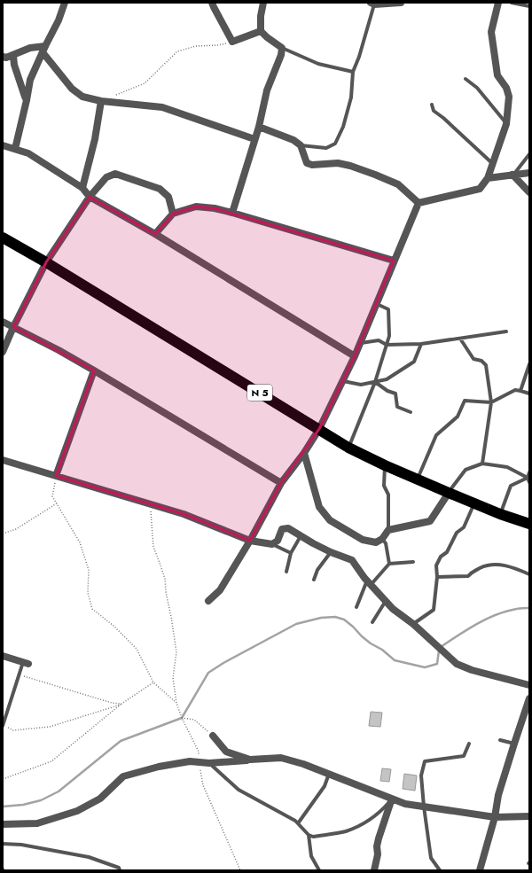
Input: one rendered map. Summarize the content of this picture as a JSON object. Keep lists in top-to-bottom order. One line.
{"streets":{"highway":["N 5"]}}
